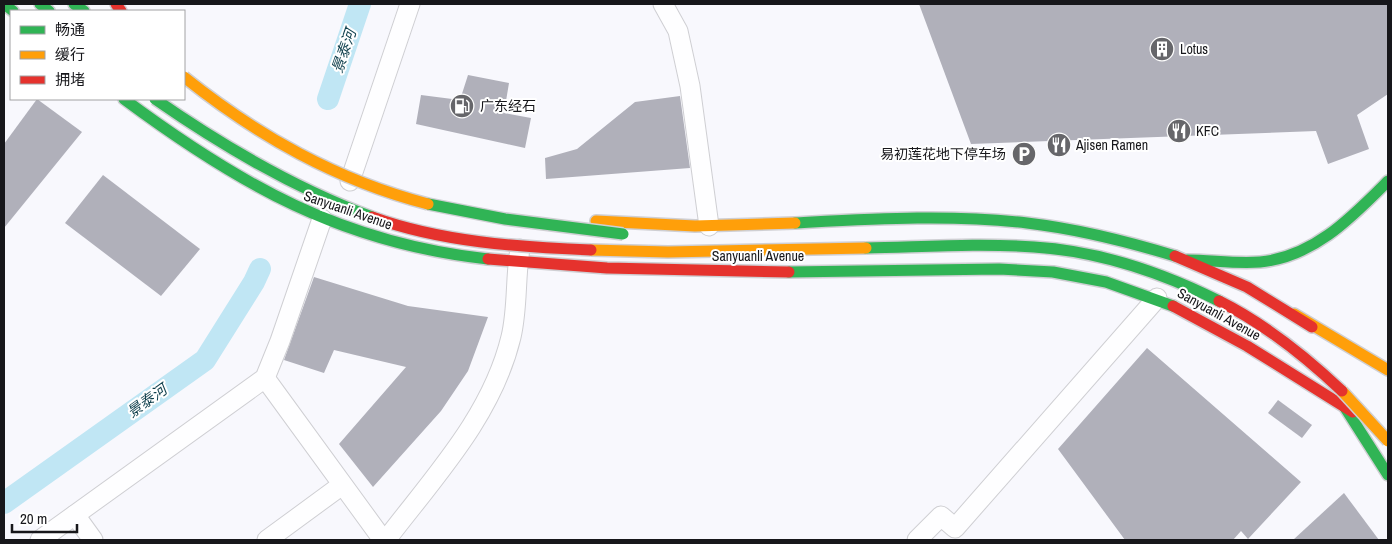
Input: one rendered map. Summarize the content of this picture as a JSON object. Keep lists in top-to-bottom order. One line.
{"streets":{"main road":["Sanyuanli Avenue"]},"water":["景泰河"],"places":{"building":["Lotus"],"fuel station":["广东经石"],"restaurant":["KFC","Ajisen Ramen"],"parking":["易初莲花地下停车场"]},"legend":["畅通","缓行","拥堵"],"scale_bar":"20 m"}
